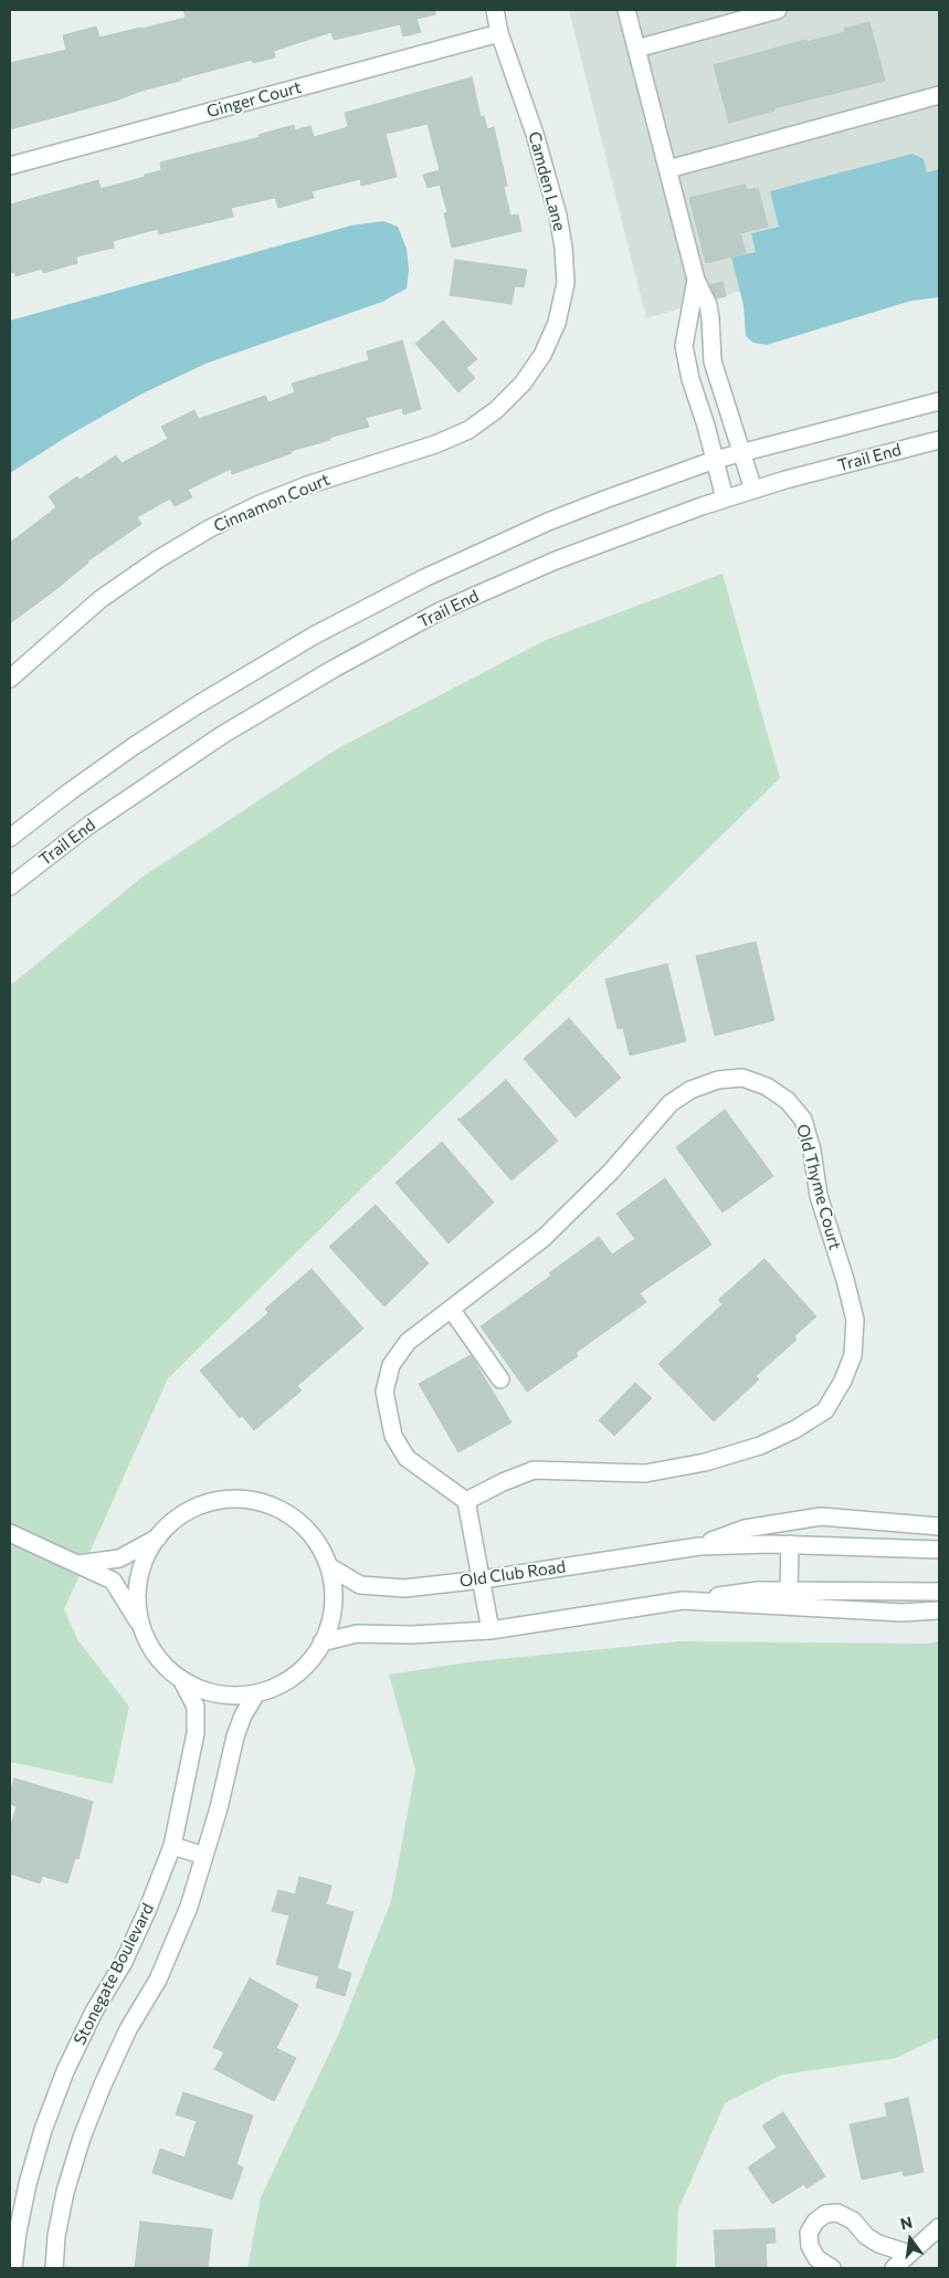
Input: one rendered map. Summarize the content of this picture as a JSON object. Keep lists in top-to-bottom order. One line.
{"streets":{"street":["Ginger Court","Camden Lane","Trail End","Cinnamon Court","Old Thyme Court","Old Club Road","Stonegate Boulevard"]},"crossings":[["Ginger Court","Camden Lane"],["Camden Lane","Cinnamon Court"],["Old Club Road","Stonegate Boulevard"]],"north":"top"}
